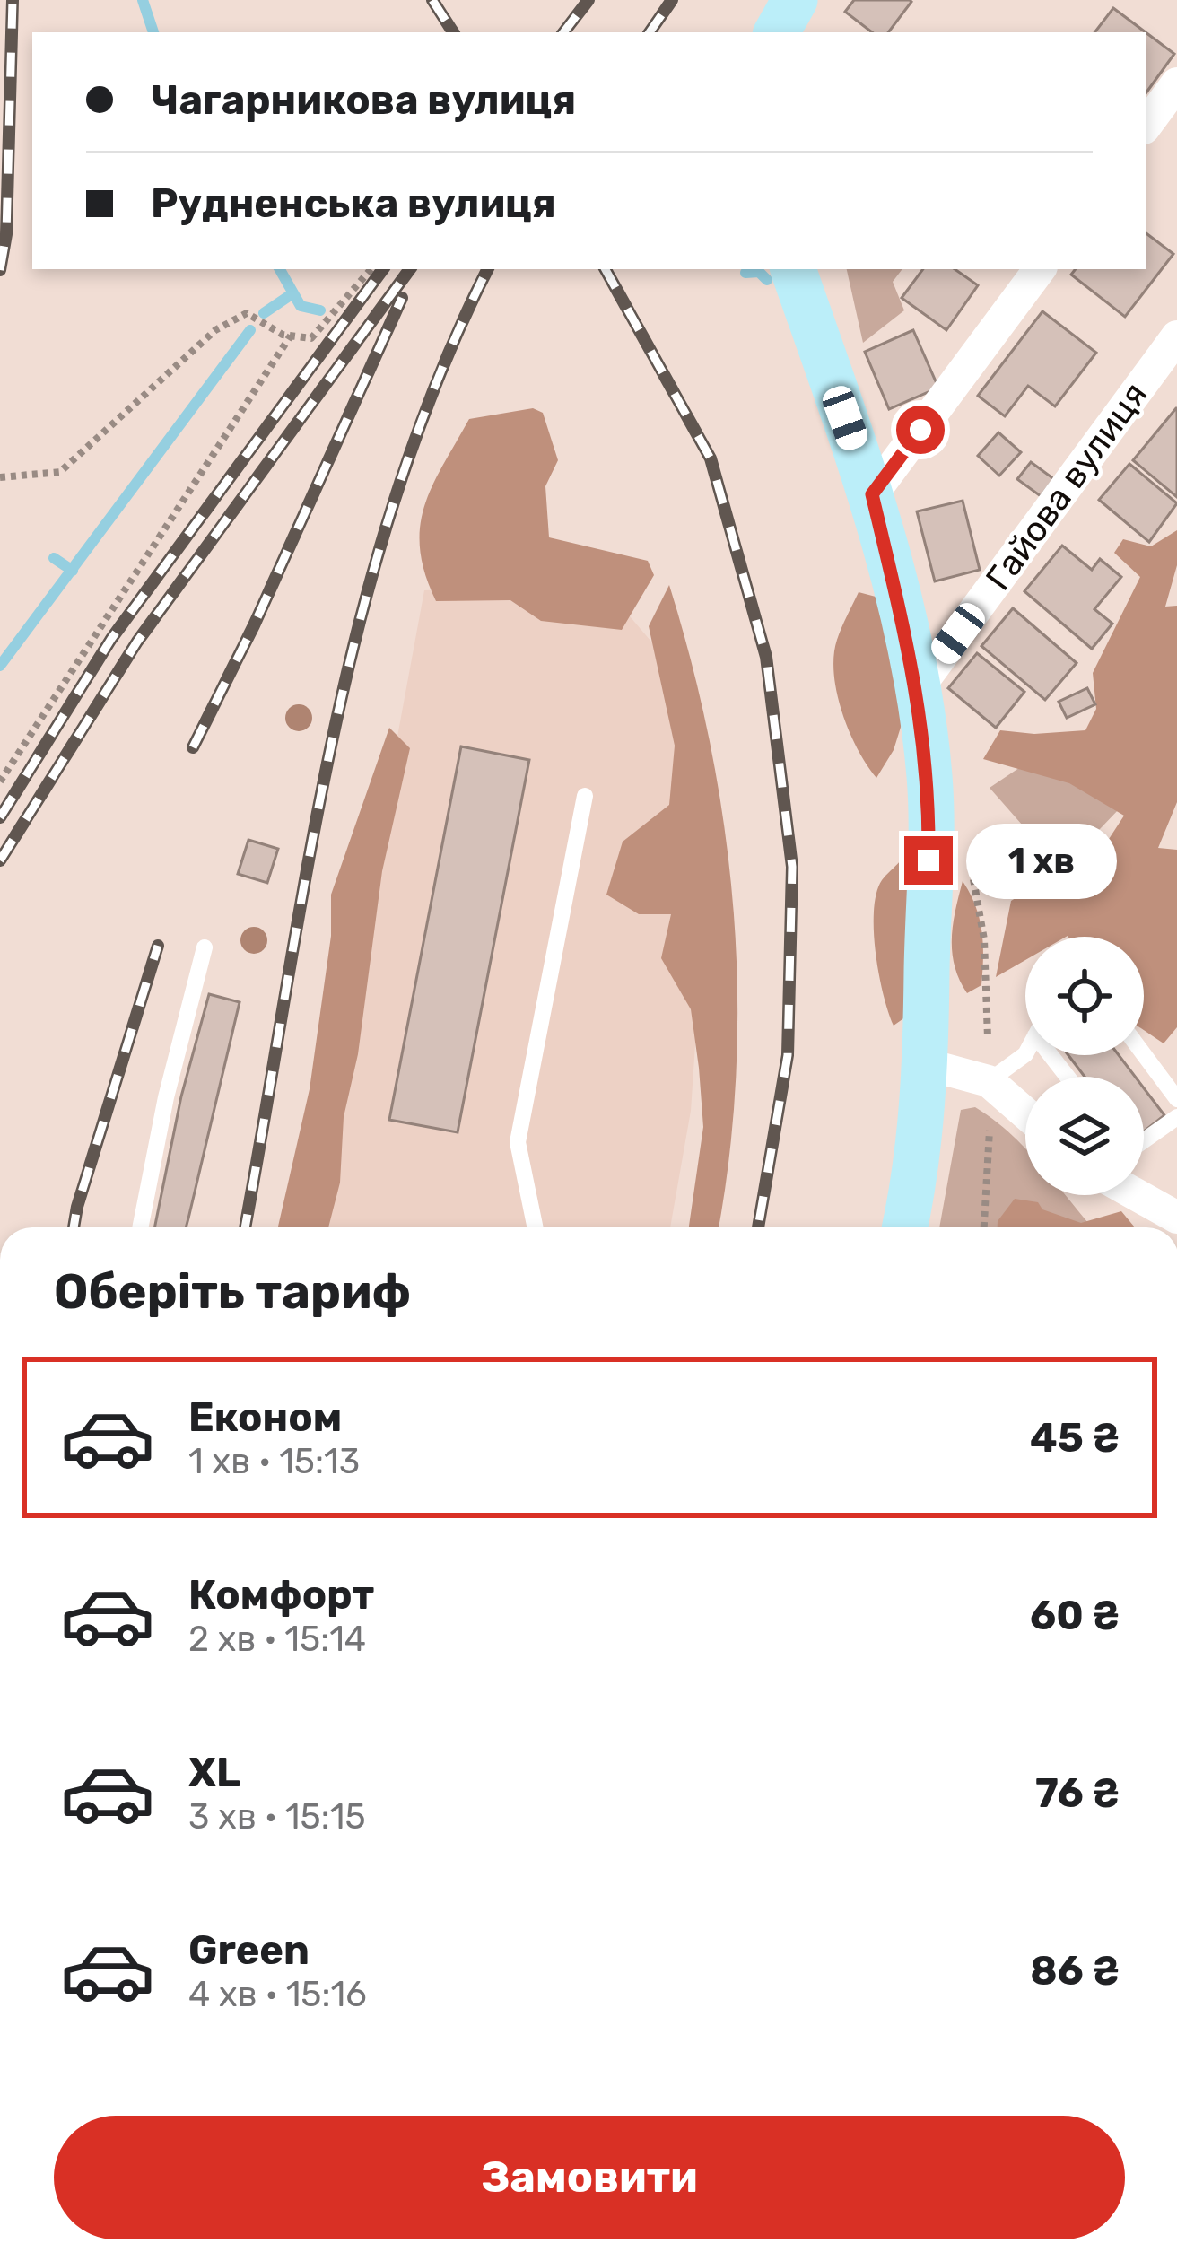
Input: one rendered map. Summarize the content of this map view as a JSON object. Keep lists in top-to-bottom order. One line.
{"streets":{"street":["Гайова вулиця"]},"page":{"banner":["Чагарникова вулиця","Рудненська вулиця"],"bubble":"1 хв","heading":"Оберіть тариф","list":[{"name":"Економ","note":"1 хв · 15:13","value":"45 ₴"},{"name":"Комфорт","note":"2 хв · 15:14","value":"60 ₴"},{"name":"XL","note":"3 хв · 15:15","value":"76 ₴"},{"name":"Green","note":"4 хв · 15:16","value":"86 ₴"}],"buttons":"Замовити"}}
